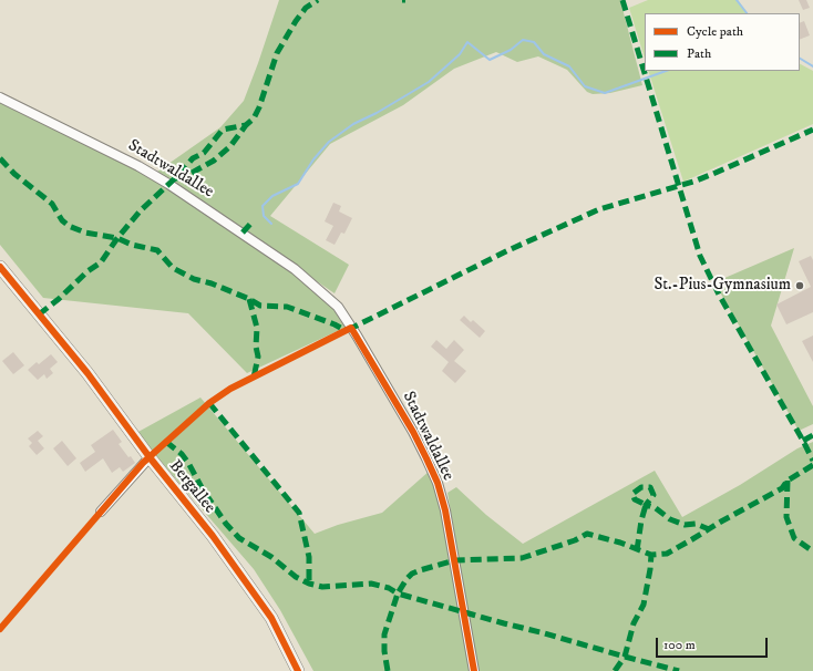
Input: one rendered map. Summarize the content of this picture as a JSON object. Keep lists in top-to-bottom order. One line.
{"streets":{"street":["Stadtwaldallee","Bergallee"]},"places":["St.-Pius-Gymnasium"],"legend":["Cycle path","Path"],"scale_bar":"100 m"}
